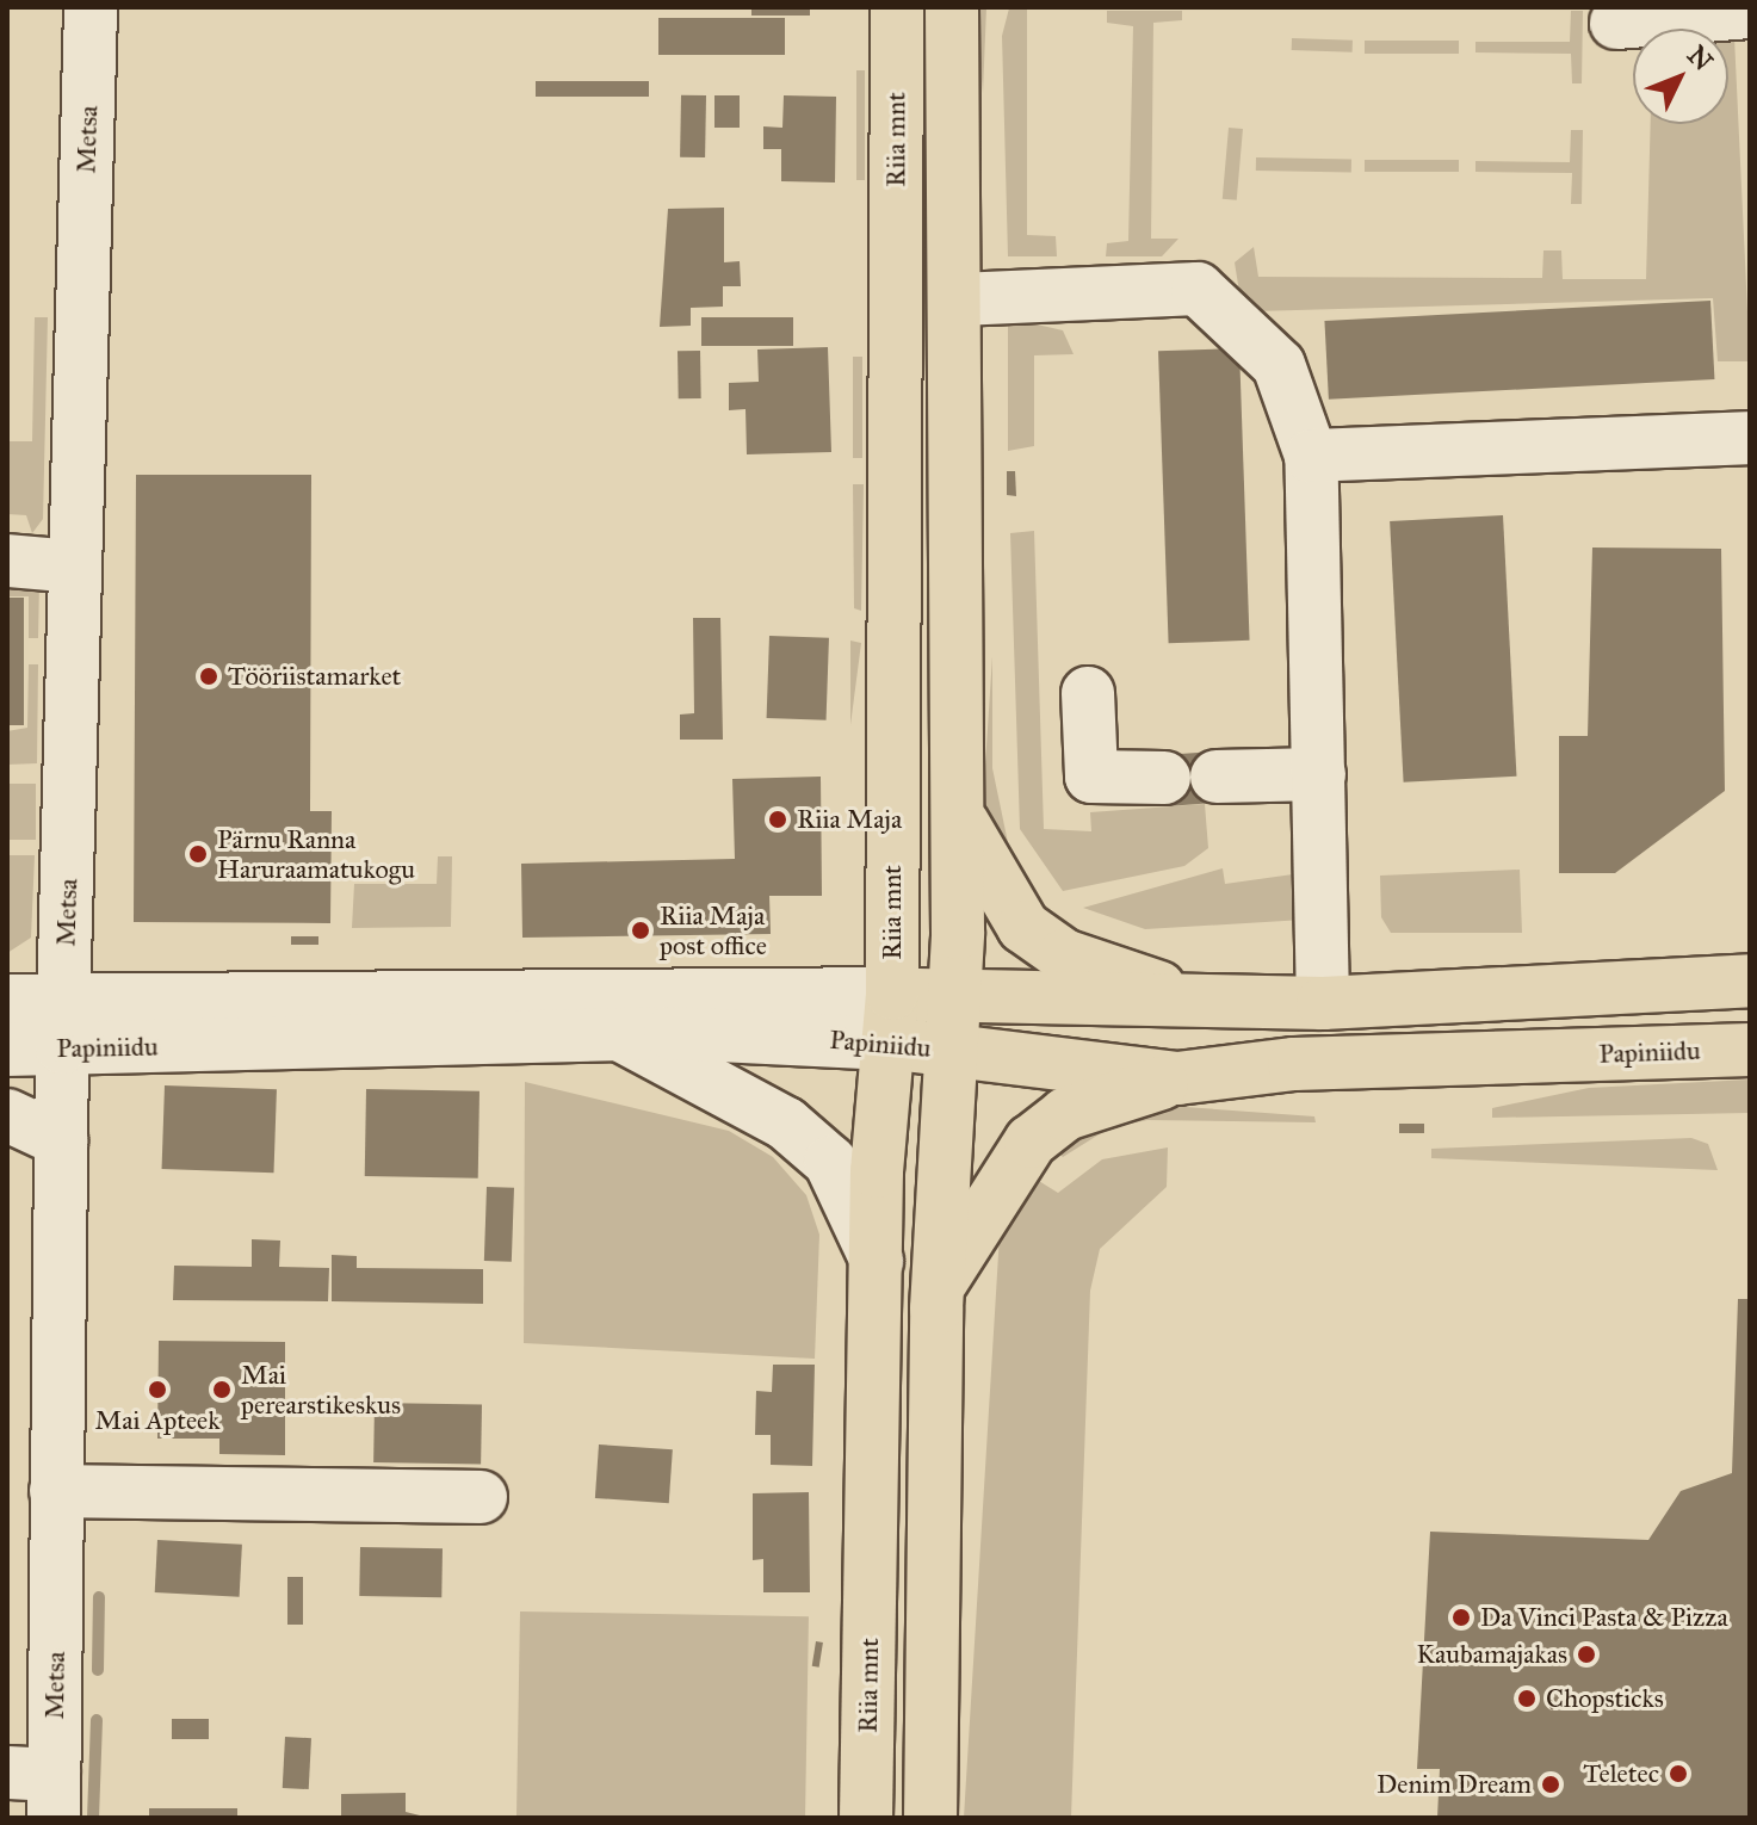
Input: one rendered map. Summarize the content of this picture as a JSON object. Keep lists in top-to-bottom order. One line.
{"streets":{"main road":["Riia mnt","Papiniidu"],"street":["Metsa"]},"crossings":[["Metsa","Papiniidu"],["Riia mnt","Papiniidu"]],"places":["Tööriistamarket","Riia Maja","Pärnu Ranna Haruraamatukogu","Riia Maja post office","Mai Apteek","Mai perearstikeskus","Da Vinci Pasta & Pizza","Kaubamajakas","Chopsticks","Teletec","Denim Dream"],"north":"top right"}
